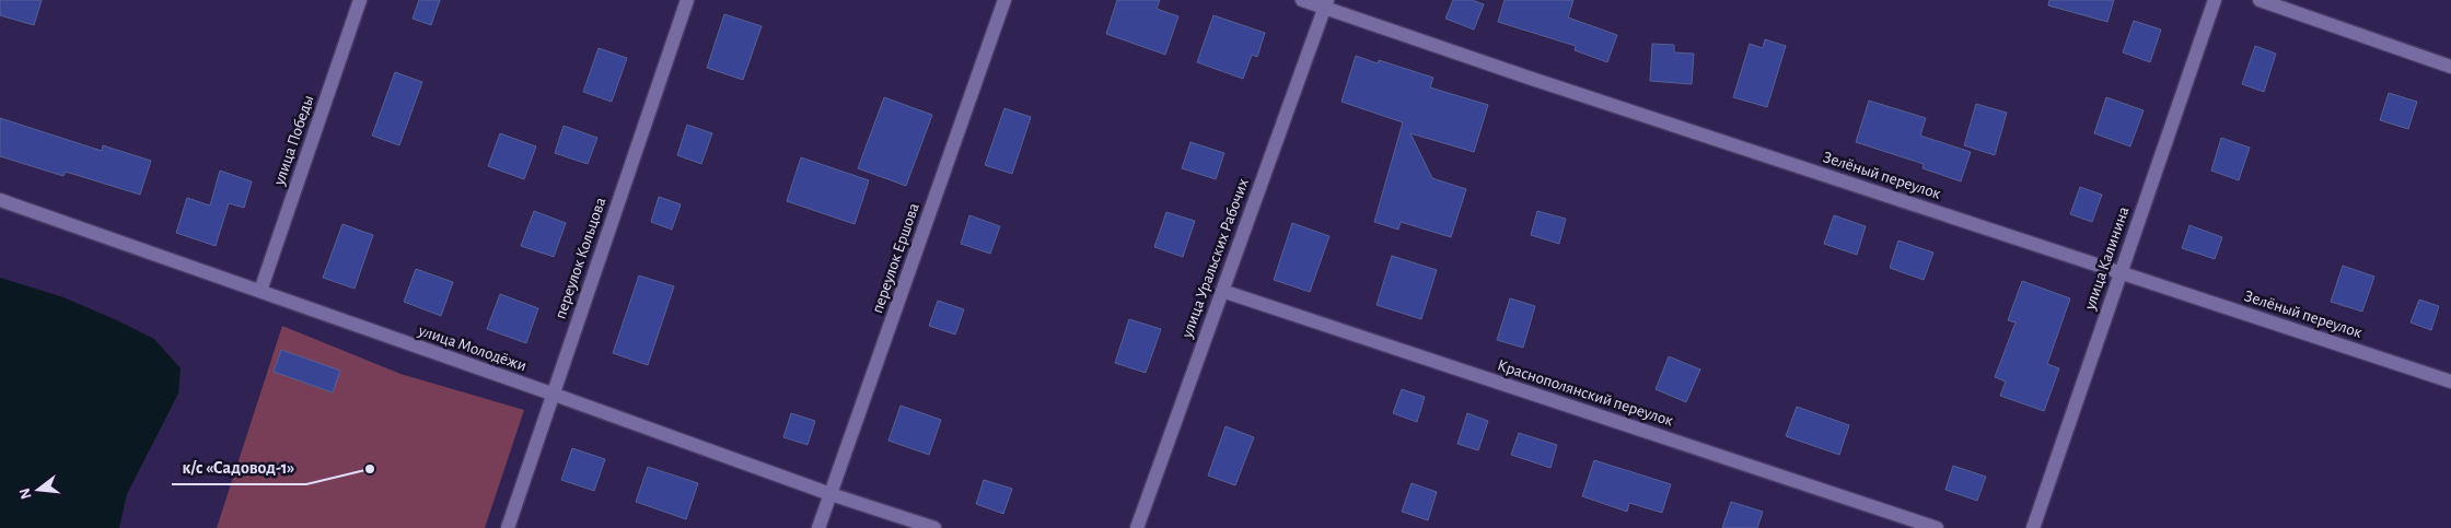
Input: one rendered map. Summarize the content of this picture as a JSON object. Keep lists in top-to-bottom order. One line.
{"streets":{"street":["улица Победы","Зелёный переулок","переулок Кольцова","переулок Ершова","улица Уральских Рабочих","улица Калинина","улица Молодёжи","Краснополянский переулок"]},"crossings":[["улица Победы","улица Молодёжи"],["Зелёный переулок","улица Уральских Рабочих"],["Зелёный переулок","улица Калинина"],["переулок Кольцова","улица Молодёжи"],["переулок Ершова","улица Молодёжи"],["улица Уральских Рабочих","Краснополянский переулок"]],"places":["к/с «Садовод-1»"],"north":"left"}
